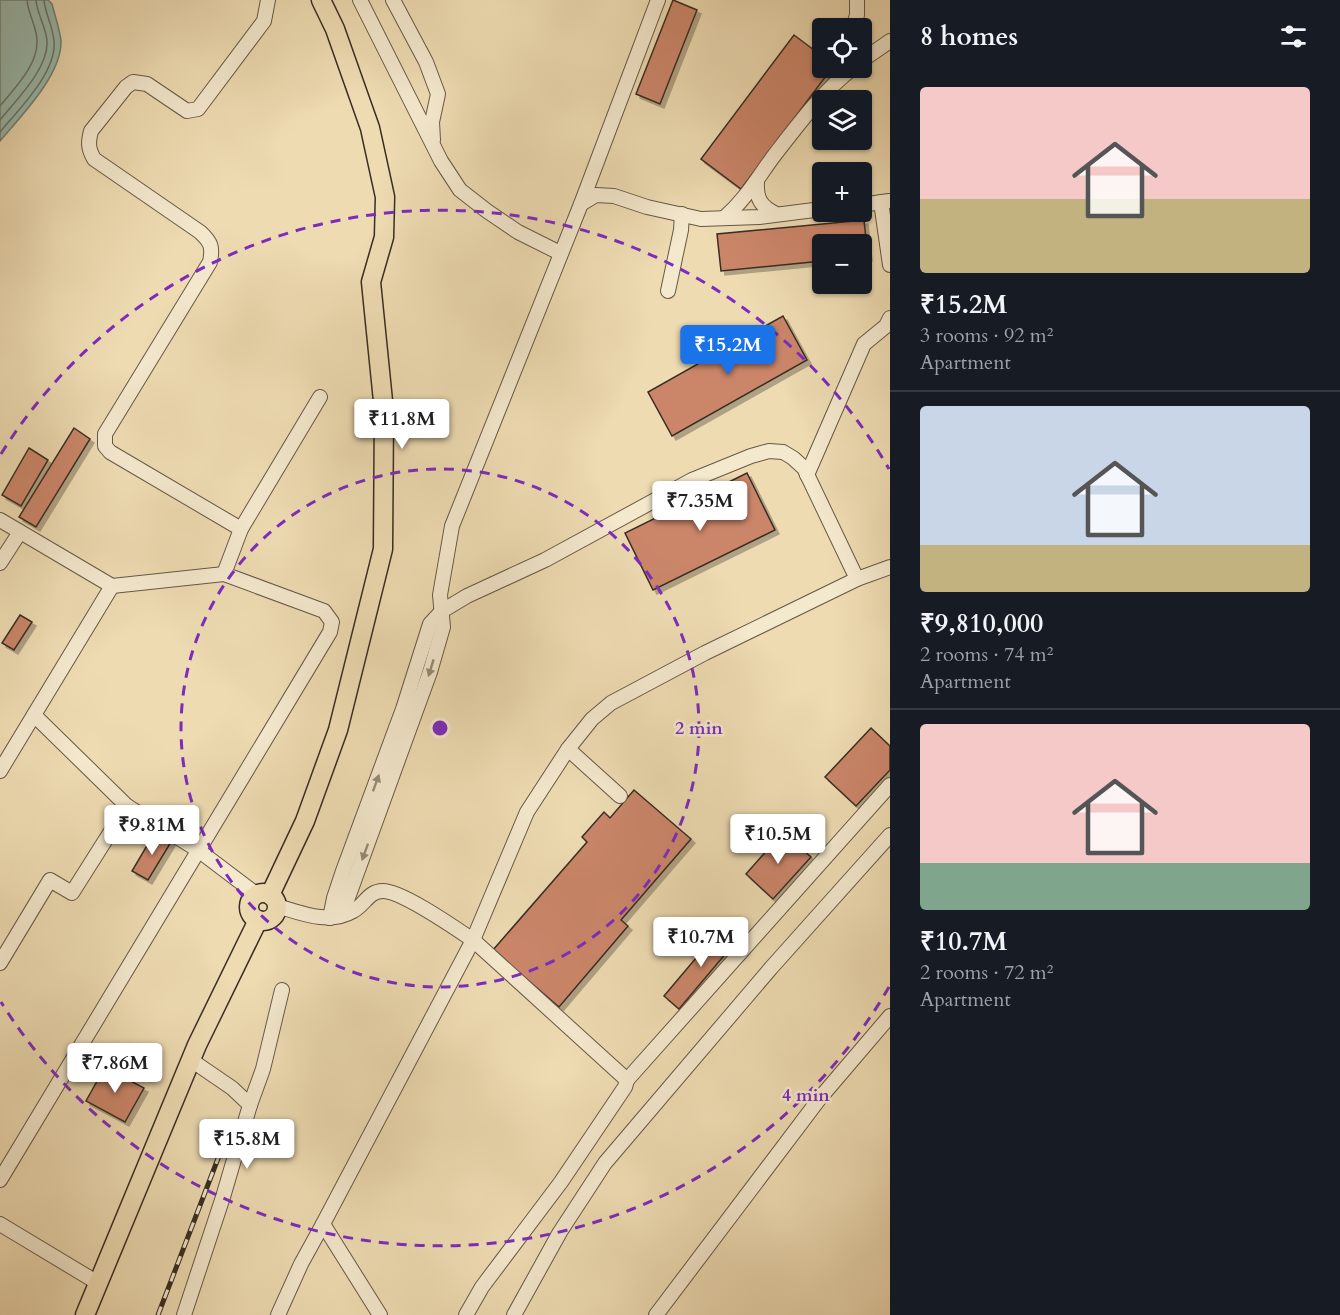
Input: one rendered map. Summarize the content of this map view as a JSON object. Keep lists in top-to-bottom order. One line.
{"page":{"heading":"8 homes","map_buttons":["+","−"],"list":[{"name":"₹15.2M","note":"3 rooms · 92 m² · Apartment"},{"name":"₹9,810,000","note":"2 rooms · 74 m² · Apartment"},{"name":"₹10.7M","note":"2 rooms · 72 m² · Apartment"}],"price":["₹15.2M","₹11.8M","₹7.35M","₹9.81M","₹10.5M","₹10.7M","₹7.86M","₹15.8M"]},"rings":["2 min","4 min"]}
